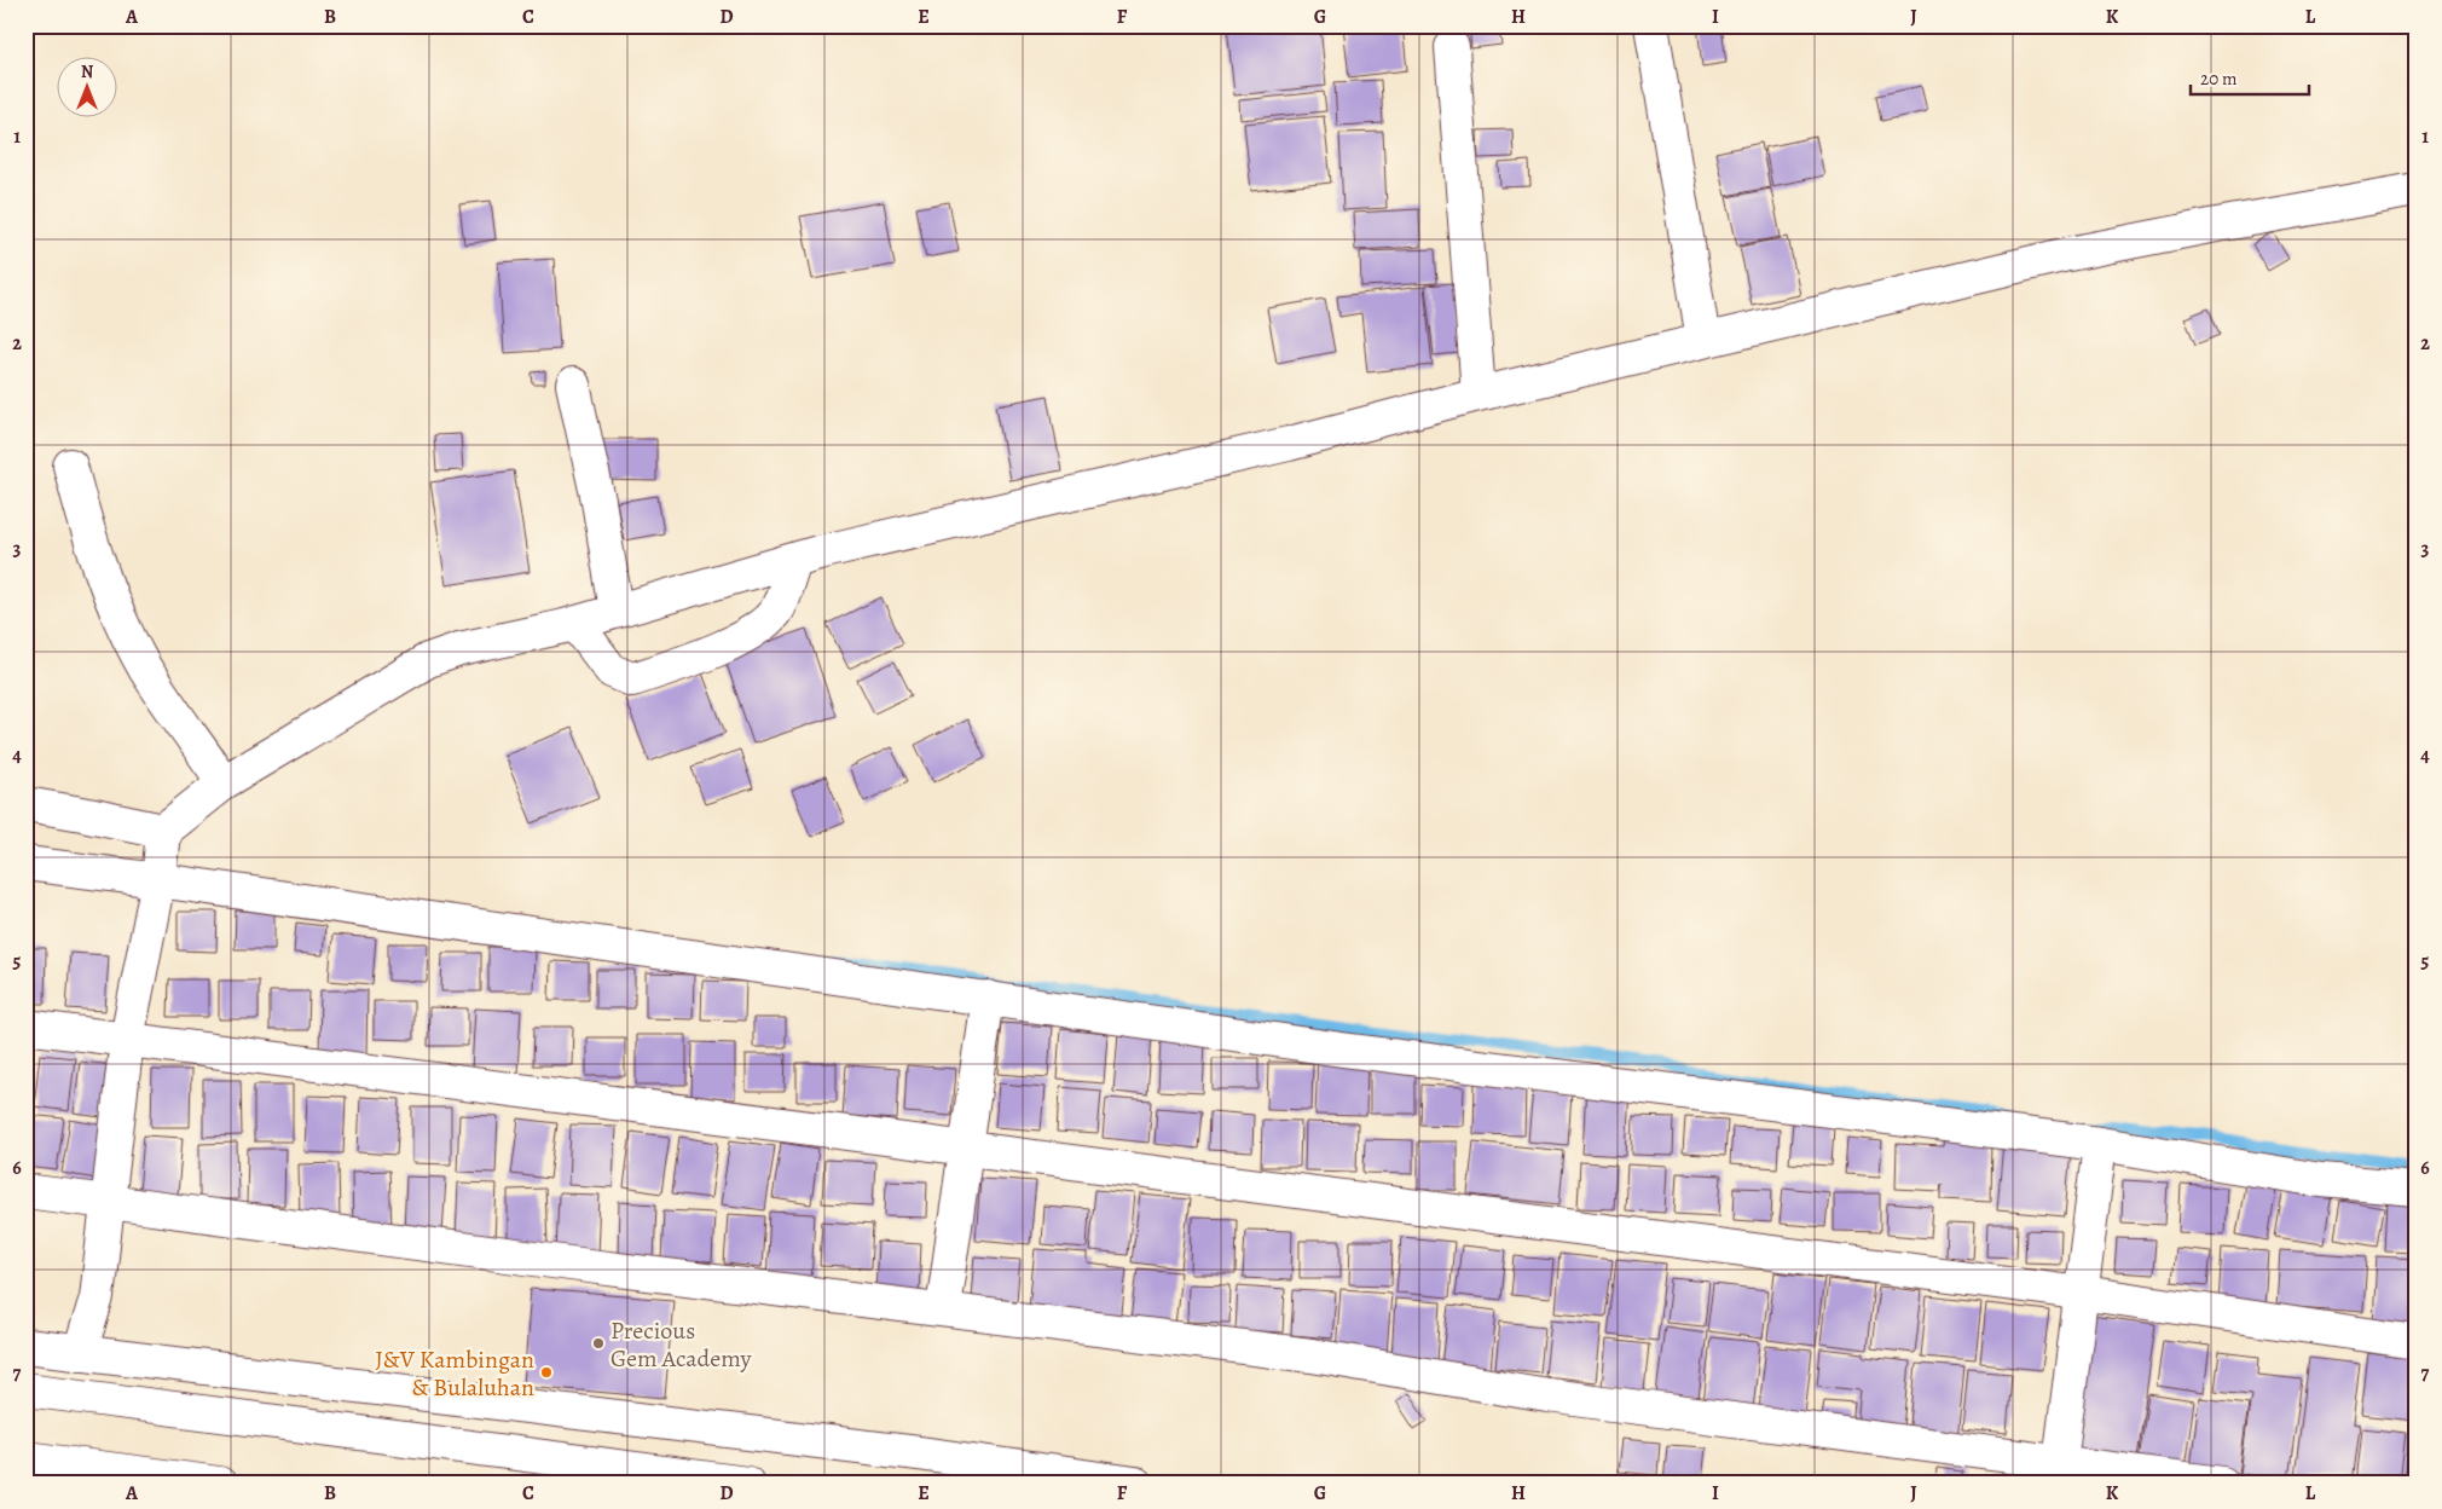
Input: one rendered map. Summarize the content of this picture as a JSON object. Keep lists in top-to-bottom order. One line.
{"places":["Precious Gem Academy","J&V Kambingan & Bulaluhan"],"scale_bar":"20 m","north":"top","grid":{"columns":["A","B","C","D","E","F","G","H","I","J","K","L"],"rows":["1","2","3","4","5","6","7"]}}
